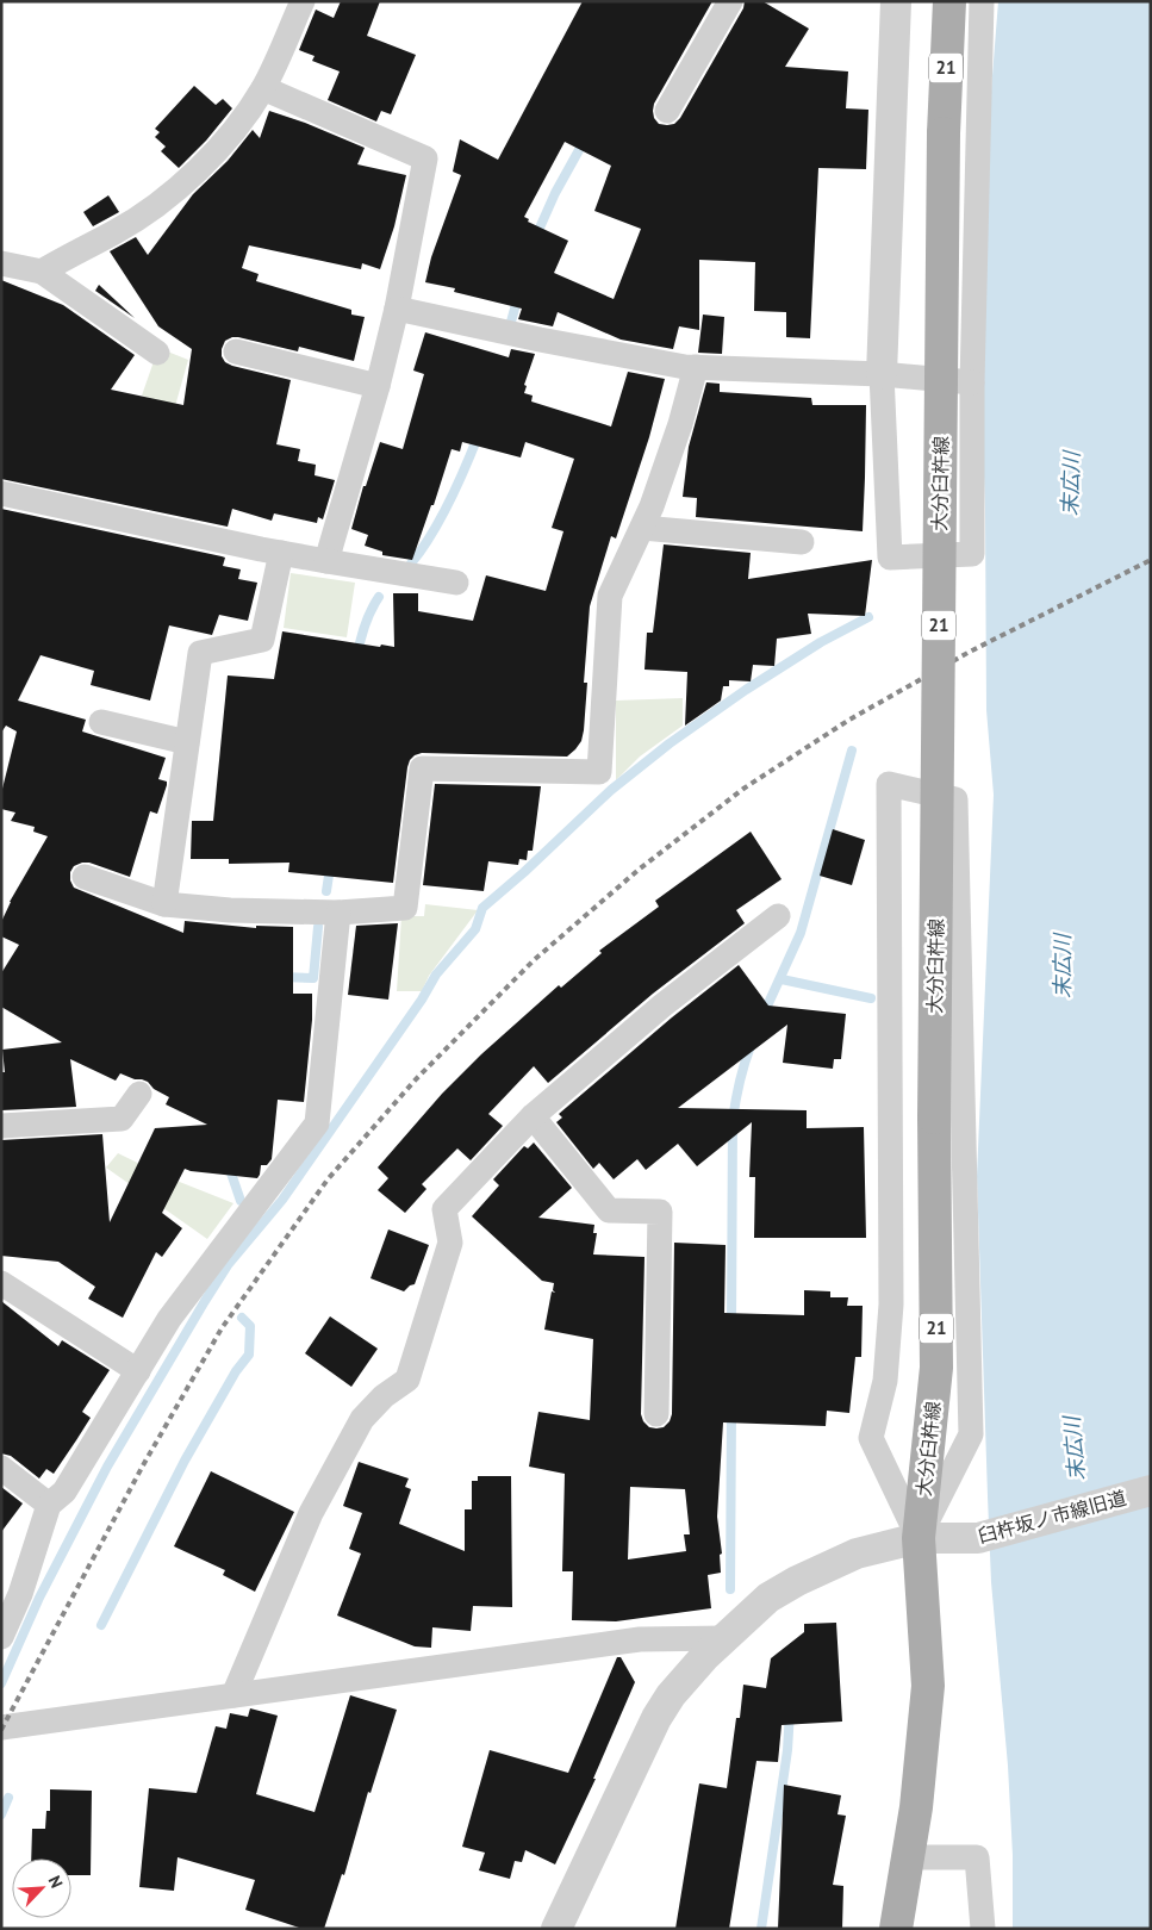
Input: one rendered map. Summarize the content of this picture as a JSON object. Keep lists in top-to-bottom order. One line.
{"streets":{"main road":["21","大分臼杵線"],"street":["臼杵坂ノ市線旧道"]},"crossings":[["大分臼杵線","臼杵坂ノ市線旧道"]],"water":["末広川"],"north":"top right"}
